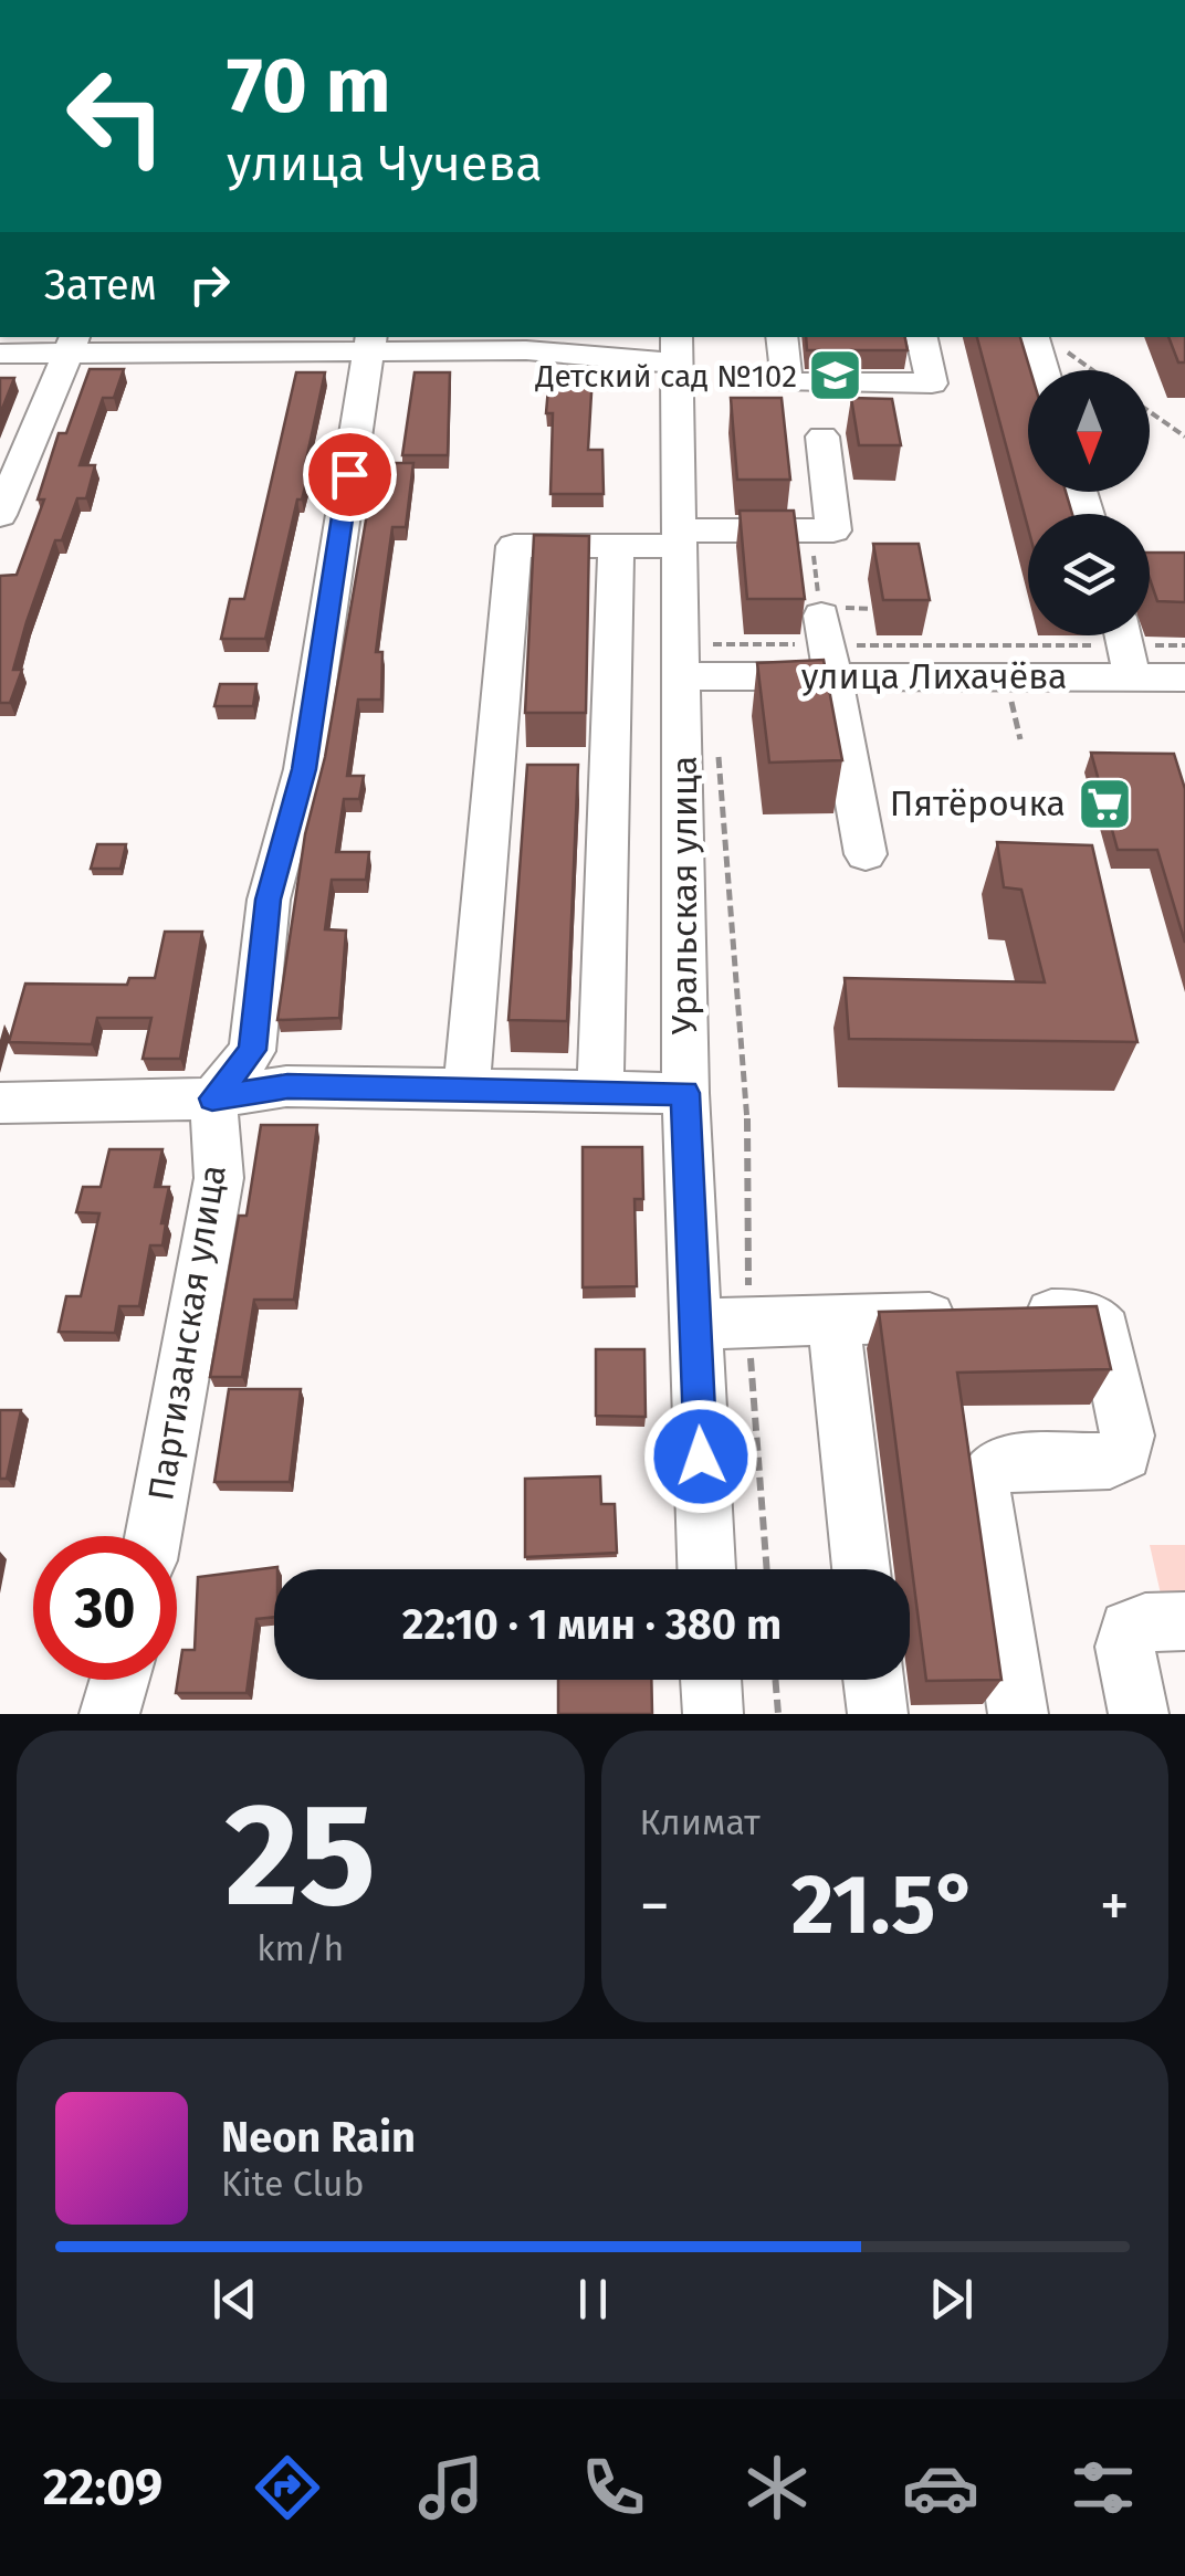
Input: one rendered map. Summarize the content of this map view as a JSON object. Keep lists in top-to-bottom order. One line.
{"streets":{"street":["улица Лихачёва","Уральская улица","Партизанская улица"]},"crossings":[["улица Лихачёва","Уральская улица"]],"places":{"school or university":["Детский сад №102"],"supermarket":["Пятёрочка"]},"north":"bottom","page":{"turn":["70 m","улица Чучева"],"then":"Затем","limit":"30","trip":"22:10 · 1 мин · 380 m","tile":[["25","km/h"],"Климат"],"heat":["−","21.5°","+"],"song":["Neon Rain","Kite Club"],"tabs":"22:09"}}
